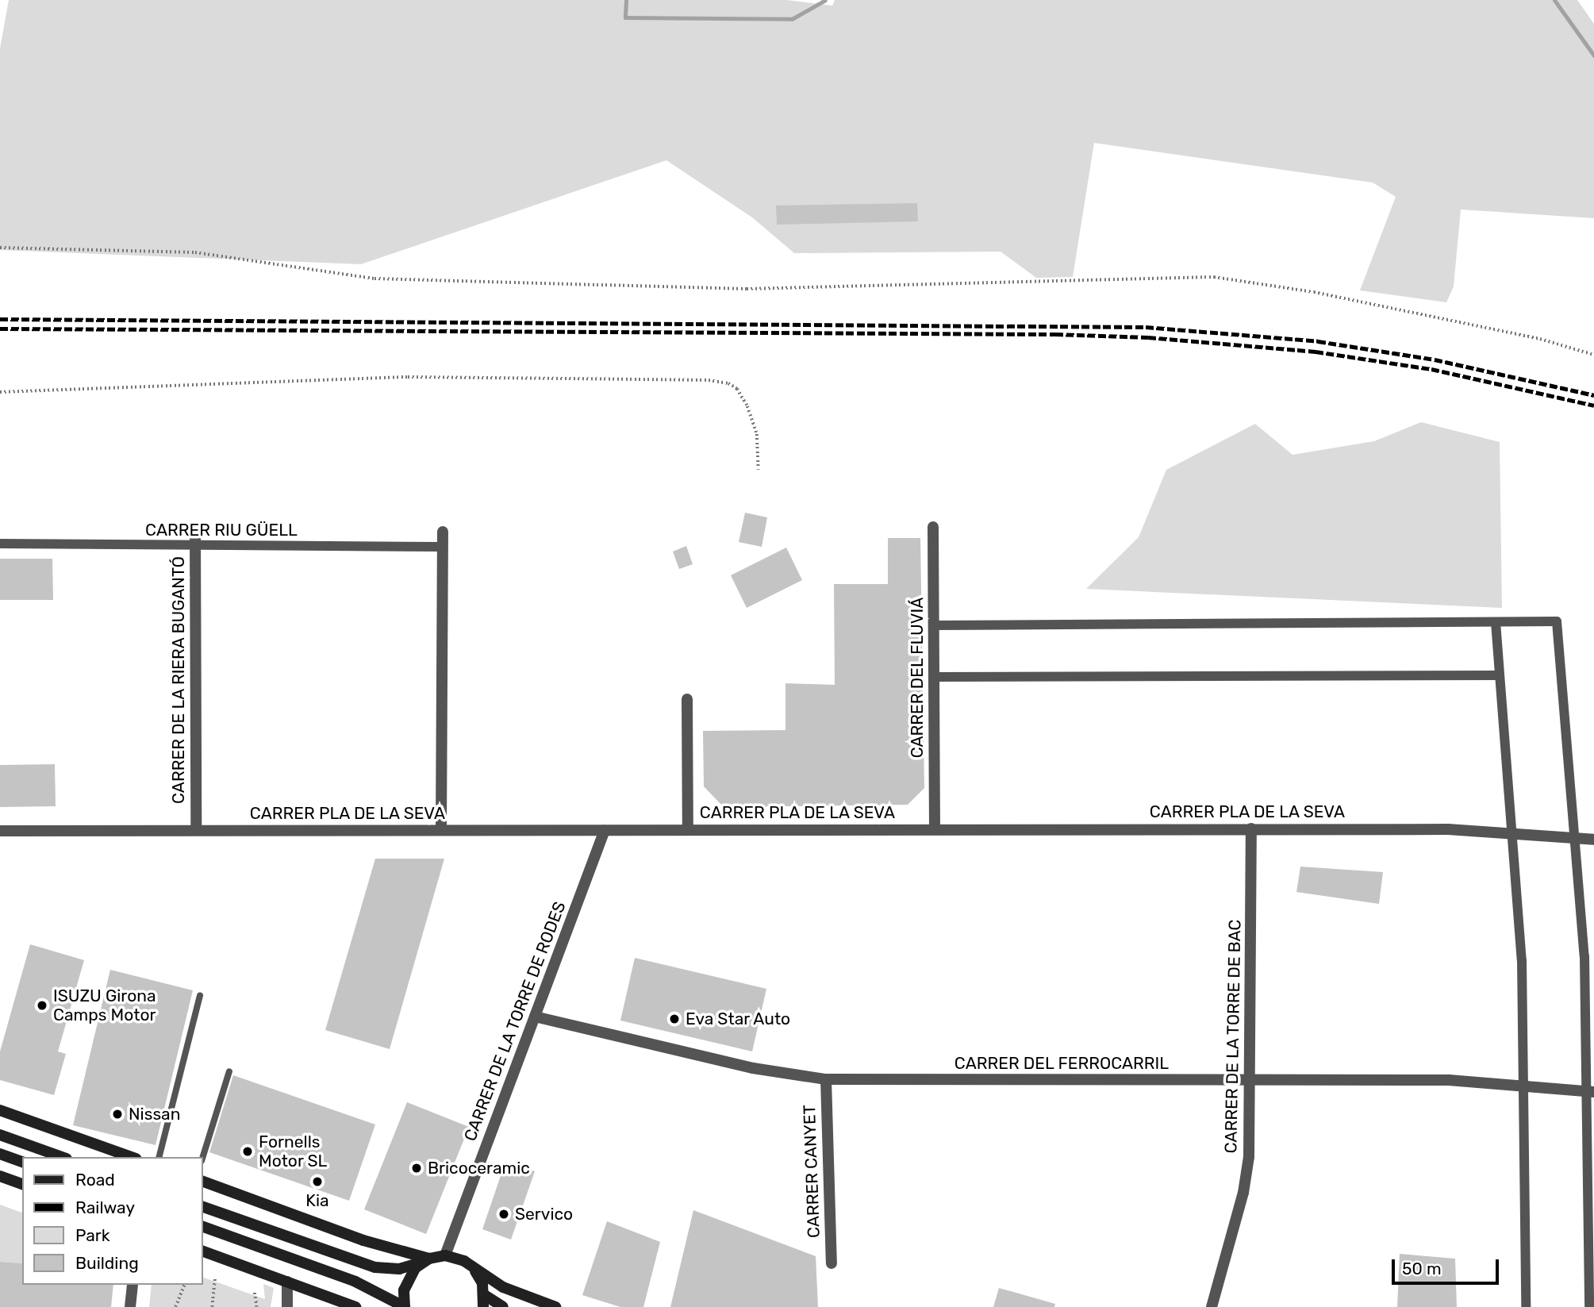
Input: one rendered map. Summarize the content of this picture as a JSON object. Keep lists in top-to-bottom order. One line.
{"streets":{"street":["CARRER RIU GÜELL","CARRER DEL FLUVIÁ","CARRER DE LA RIERA BUGANTÓ","CARRER PLA DE LA SEVA","CARRER DE LA TORRE DE RODES","CARRER DE LA TORRE DE BAC","CARRER DEL FERROCARRIL","CARRER CANYET"]},"crossings":[["CARRER RIU GÜELL","CARRER DE LA RIERA BUGANTÓ"],["CARRER DEL FLUVIÁ","CARRER PLA DE LA SEVA"],["CARRER DE LA RIERA BUGANTÓ","CARRER PLA DE LA SEVA"],["CARRER PLA DE LA SEVA","CARRER DE LA TORRE DE RODES"],["CARRER PLA DE LA SEVA","CARRER DE LA TORRE DE BAC"],["CARRER DE LA TORRE DE RODES","CARRER DEL FERROCARRIL"],["CARRER DE LA TORRE DE BAC","CARRER DEL FERROCARRIL"],["CARRER DEL FERROCARRIL","CARRER CANYET"]],"places":["ISUZU Girona Camps Motor","Eva Star Auto","Nissan","Fornells Motor SL","Bricoceramic","Kia","Servico"],"legend":["Road","Railway","Park","Building"],"scale_bar":"50 m"}
